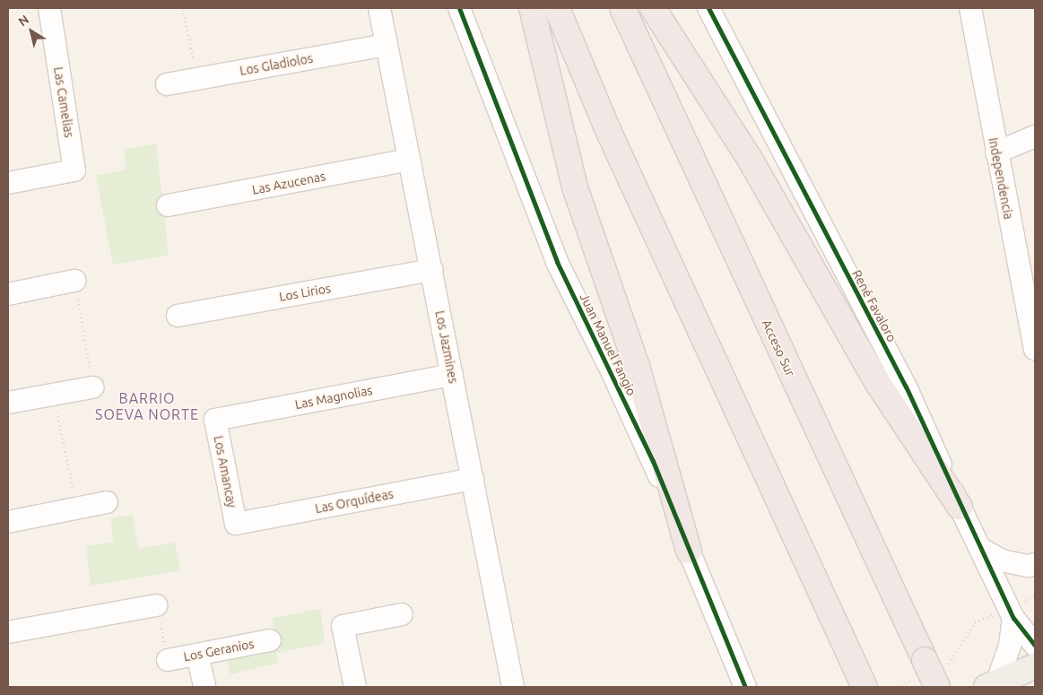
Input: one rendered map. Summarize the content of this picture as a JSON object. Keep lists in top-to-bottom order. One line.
{"streets":{"highway":["Acceso Sur"],"street":["Los Gladiolos","Las Camelias","Independencia","Las Azucenas","Los Lirios","René Favaloro","Juan Manuel Fangio","Los Jazmines","Las Magnolias","Los Amancay","Las Orquídeas","Los Geranios"]},"crossings":[["Los Gladiolos","Los Jazmines"],["Las Azucenas","Los Jazmines"],["Los Lirios","Los Jazmines"],["Los Jazmines","Las Magnolias"],["Los Jazmines","Las Orquídeas"],["Las Magnolias","Los Amancay"],["Los Amancay","Las Orquídeas"]],"districts":["BARRIO SOEVA NORTE"],"north":"top left"}
